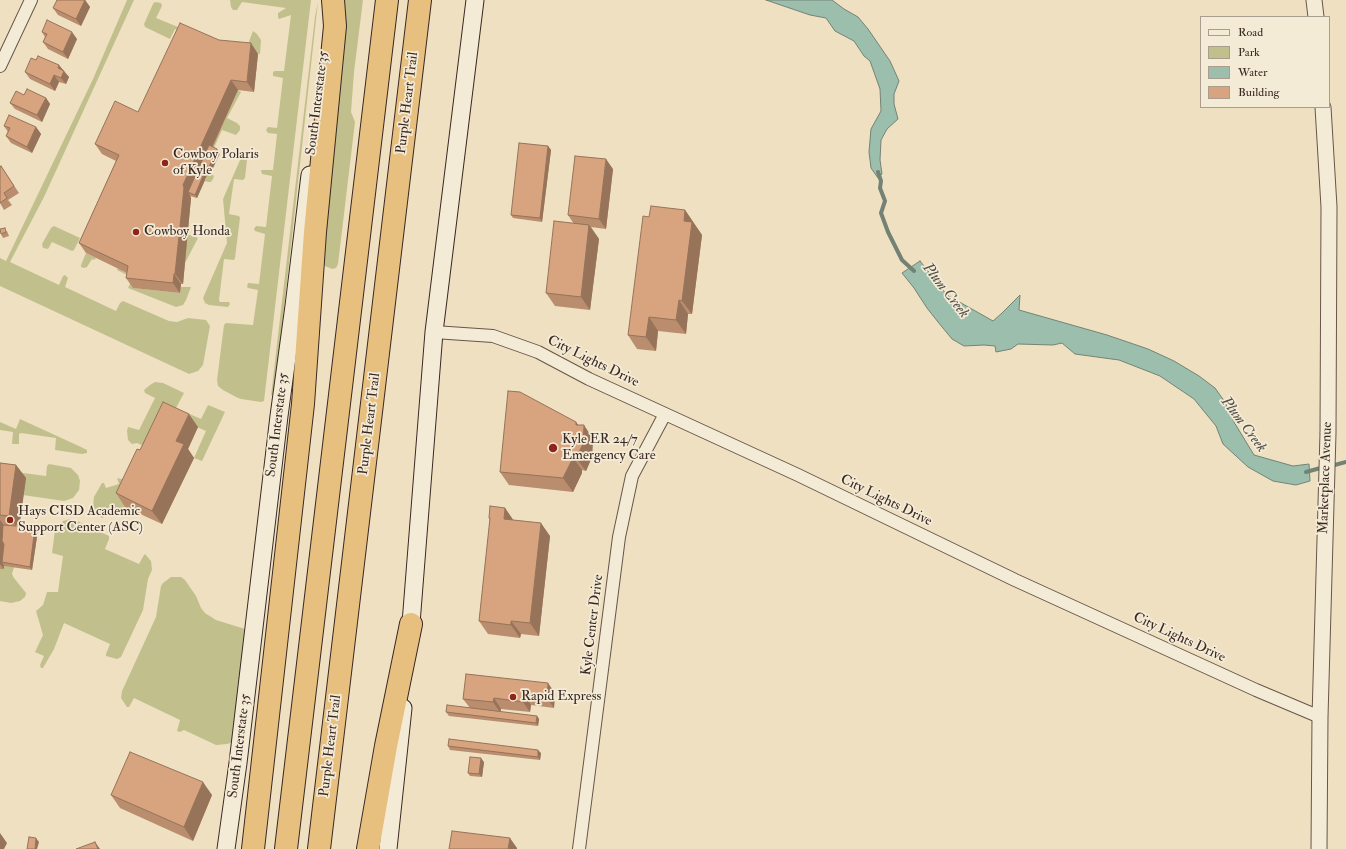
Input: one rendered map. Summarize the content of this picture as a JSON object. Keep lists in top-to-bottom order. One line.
{"streets":{"highway":["Purple Heart Trail"],"main road":["South Interstate 35"],"street":["City Lights Drive","Marketplace Avenue","Kyle Center Drive"]},"crossings":[["City Lights Drive","Marketplace Avenue"],["City Lights Drive","Kyle Center Drive"]],"water":["Plum Creek"],"places":["Cowboy Polaris of Kyle","Cowboy Honda","Kyle ER 24/7 Emergency Care","Hays CISD Academic Support Center (ASC)","Rapid Express"],"legend":["Road","Park","Water","Building"]}
